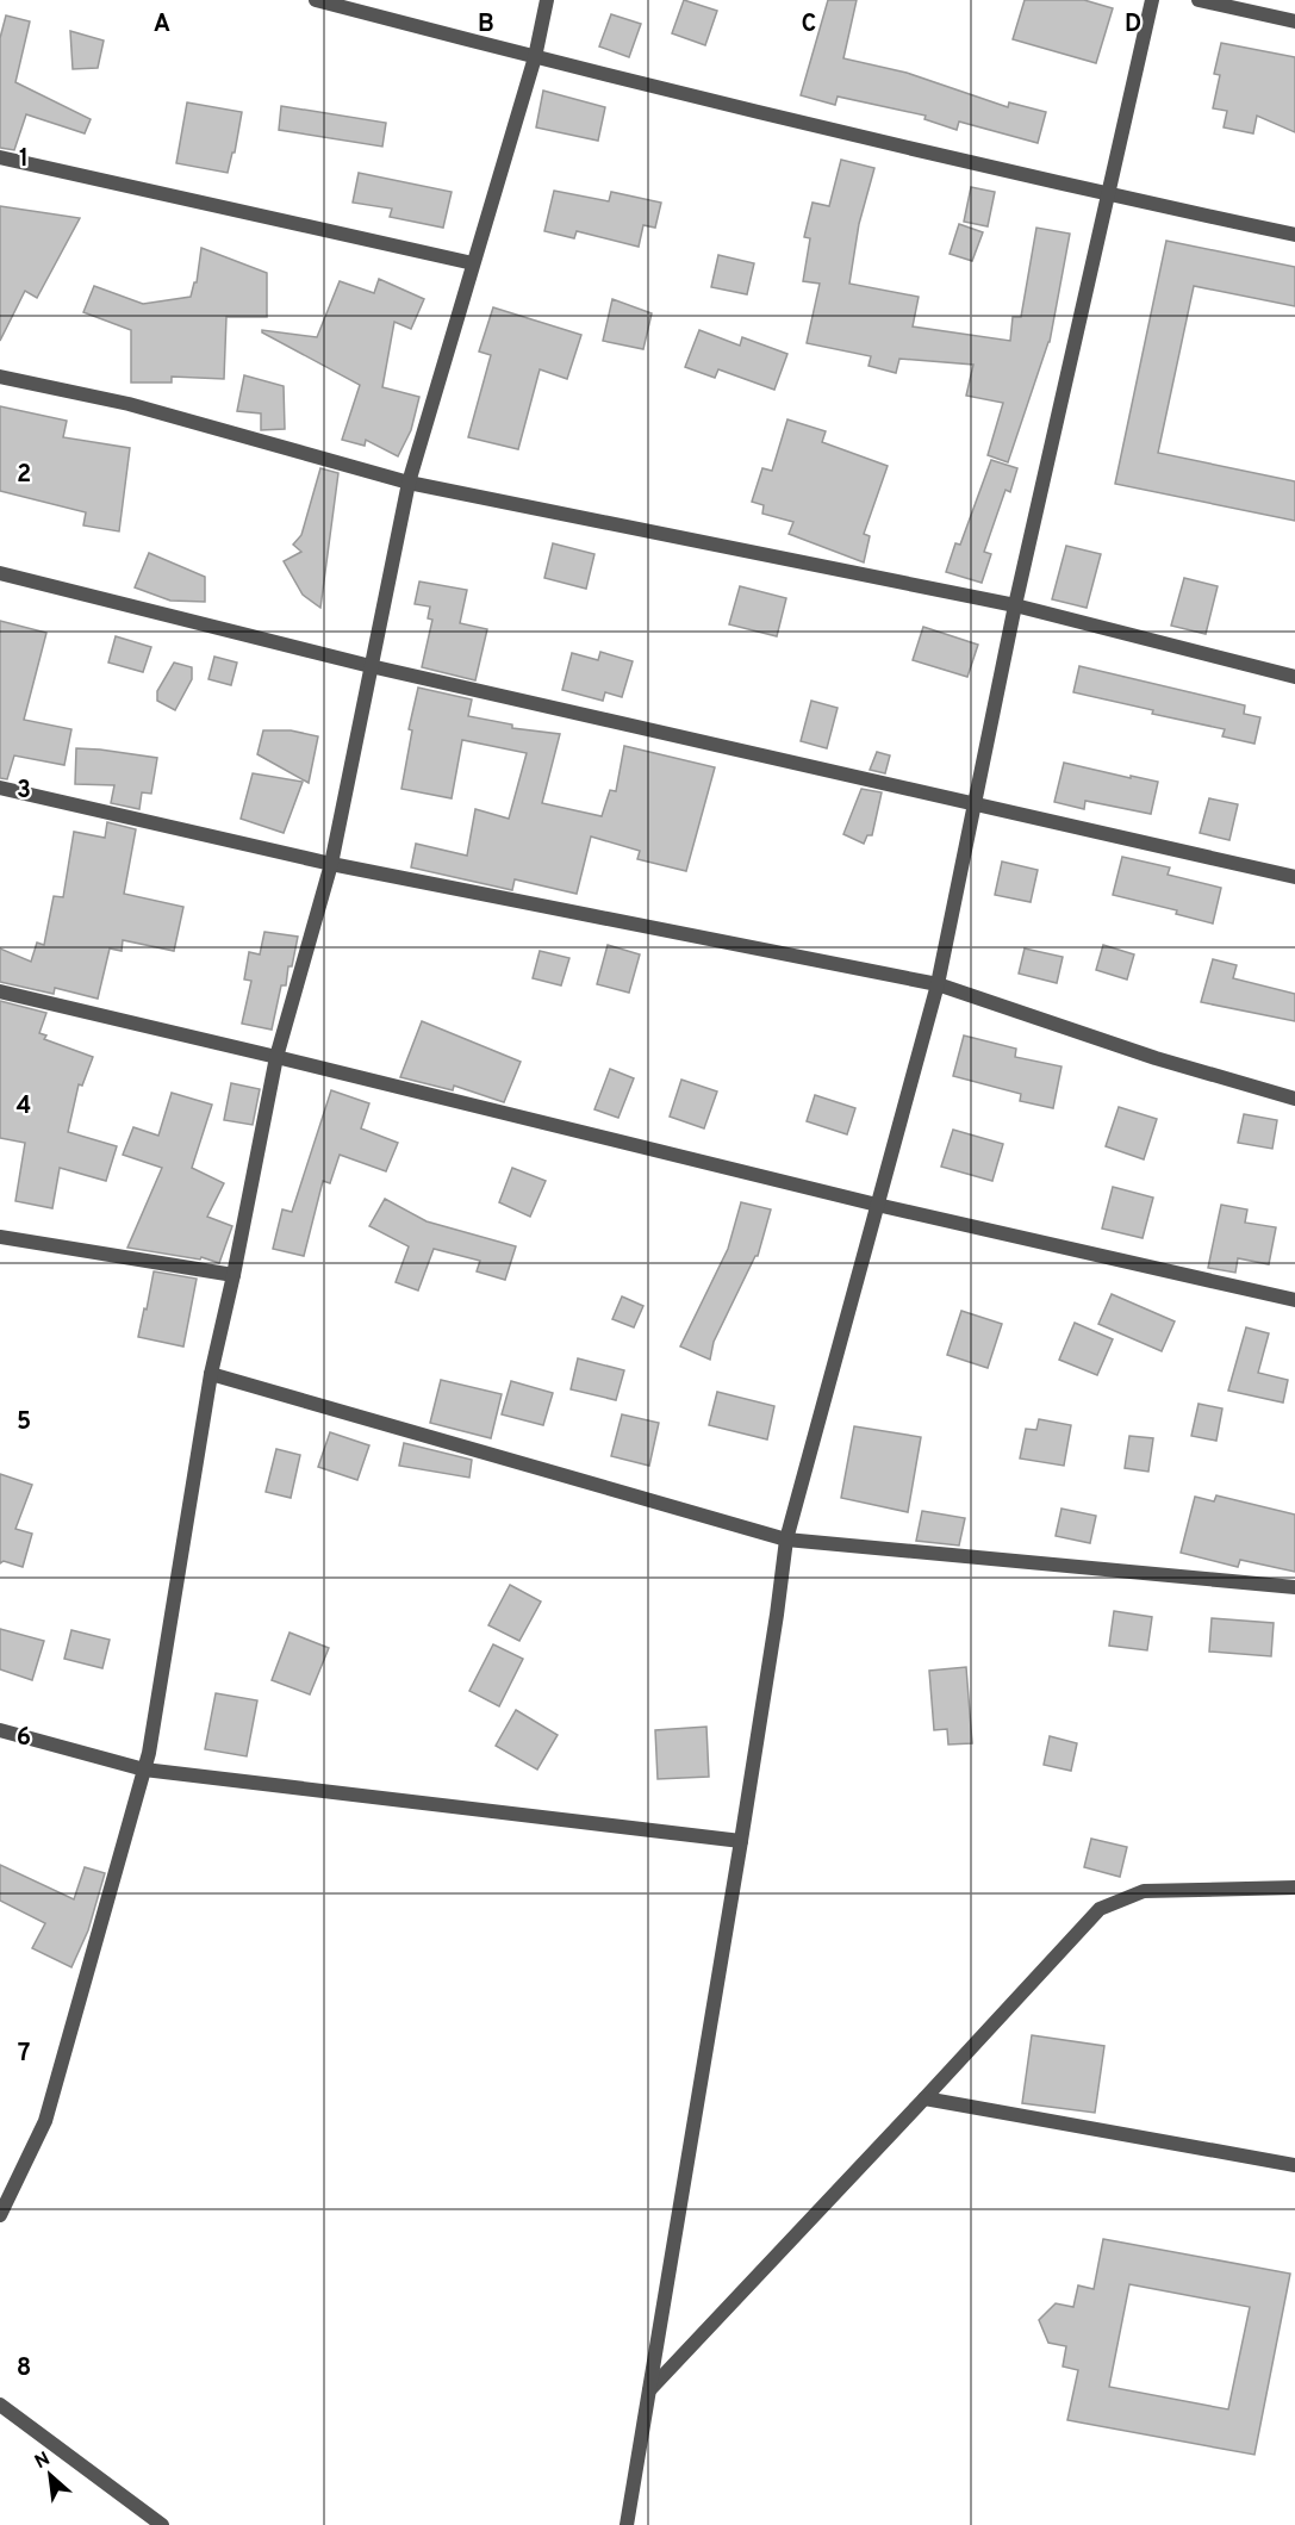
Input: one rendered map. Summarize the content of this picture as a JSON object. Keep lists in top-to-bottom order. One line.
{"north":"top left","grid":{"columns":["A","B","C","D"],"rows":["1","2","3","4","5","6","7","8"]}}
